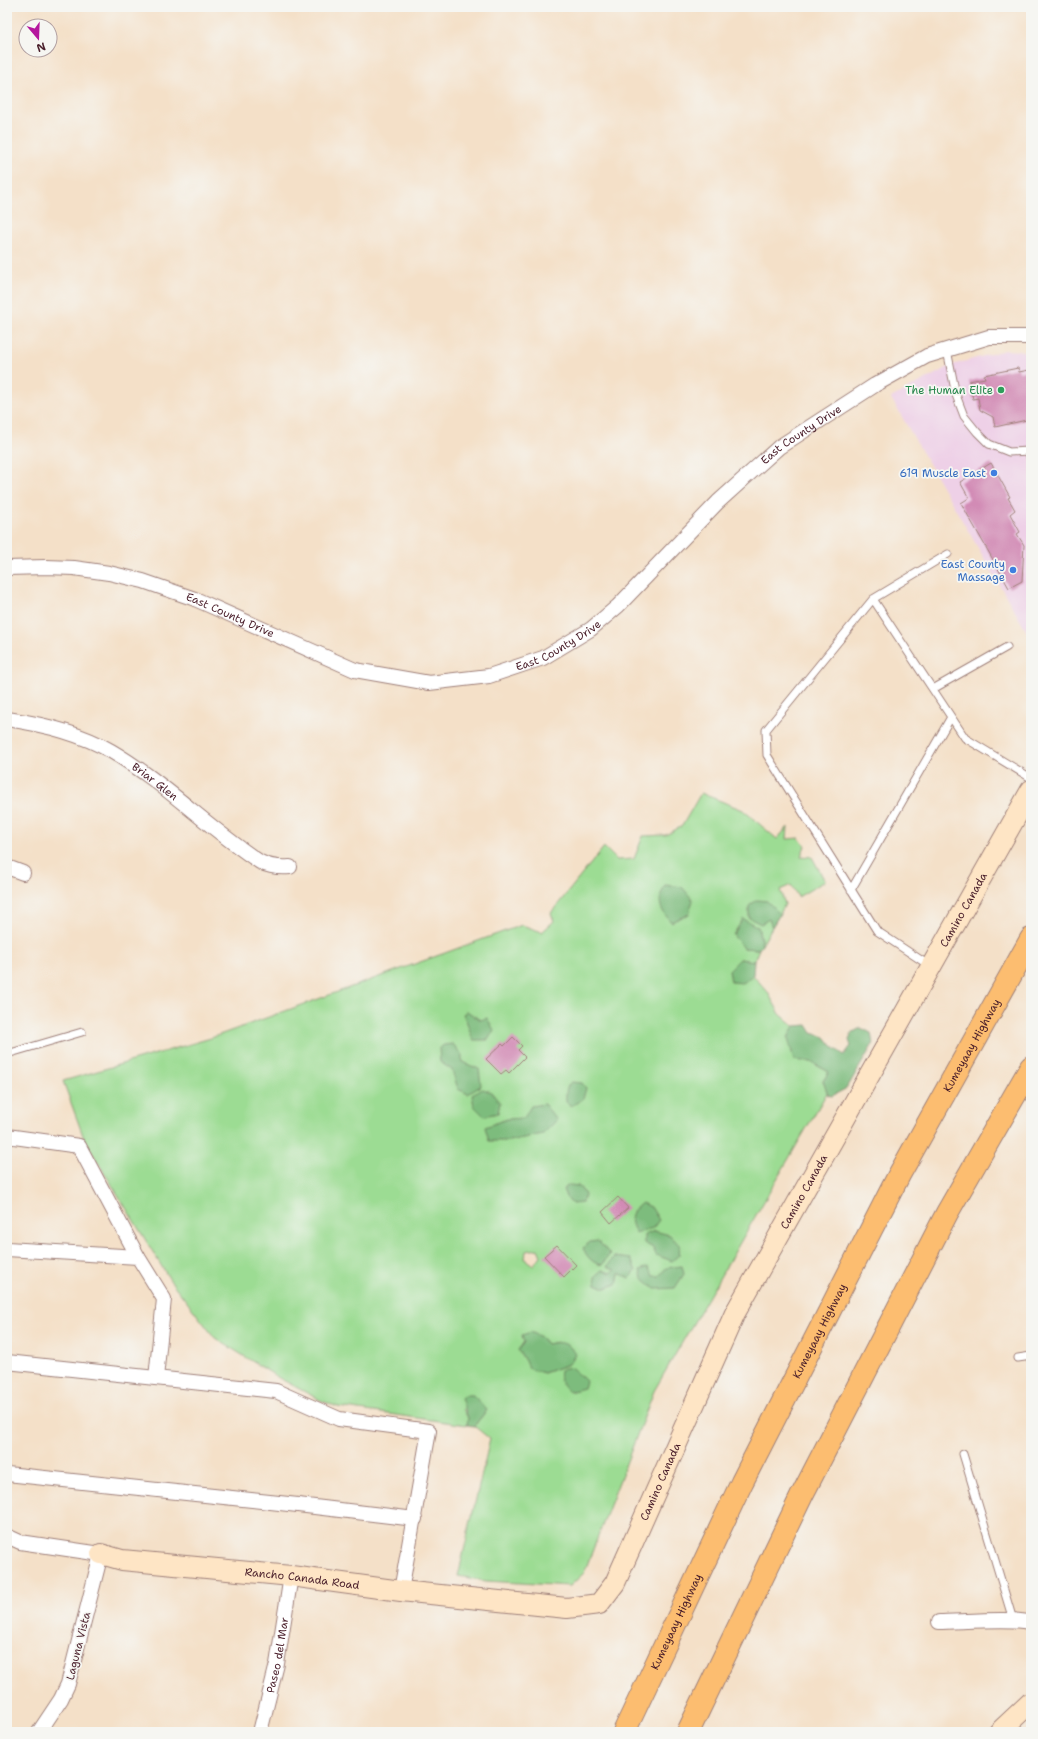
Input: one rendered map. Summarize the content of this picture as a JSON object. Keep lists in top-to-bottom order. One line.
{"streets":{"highway":["Kumeyaay Highway"],"street":["East County Drive","Briar Glen","Camino Canada","Rancho Canada Road","Laguna Vista","Paseo del Mar"]},"crossings":[["Camino Canada","Rancho Canada Road"],["Rancho Canada Road","Laguna Vista"],["Rancho Canada Road","Paseo del Mar"]],"places":["The Human Elite","619 Muscle East","East County Massage"],"north":"bottom"}
